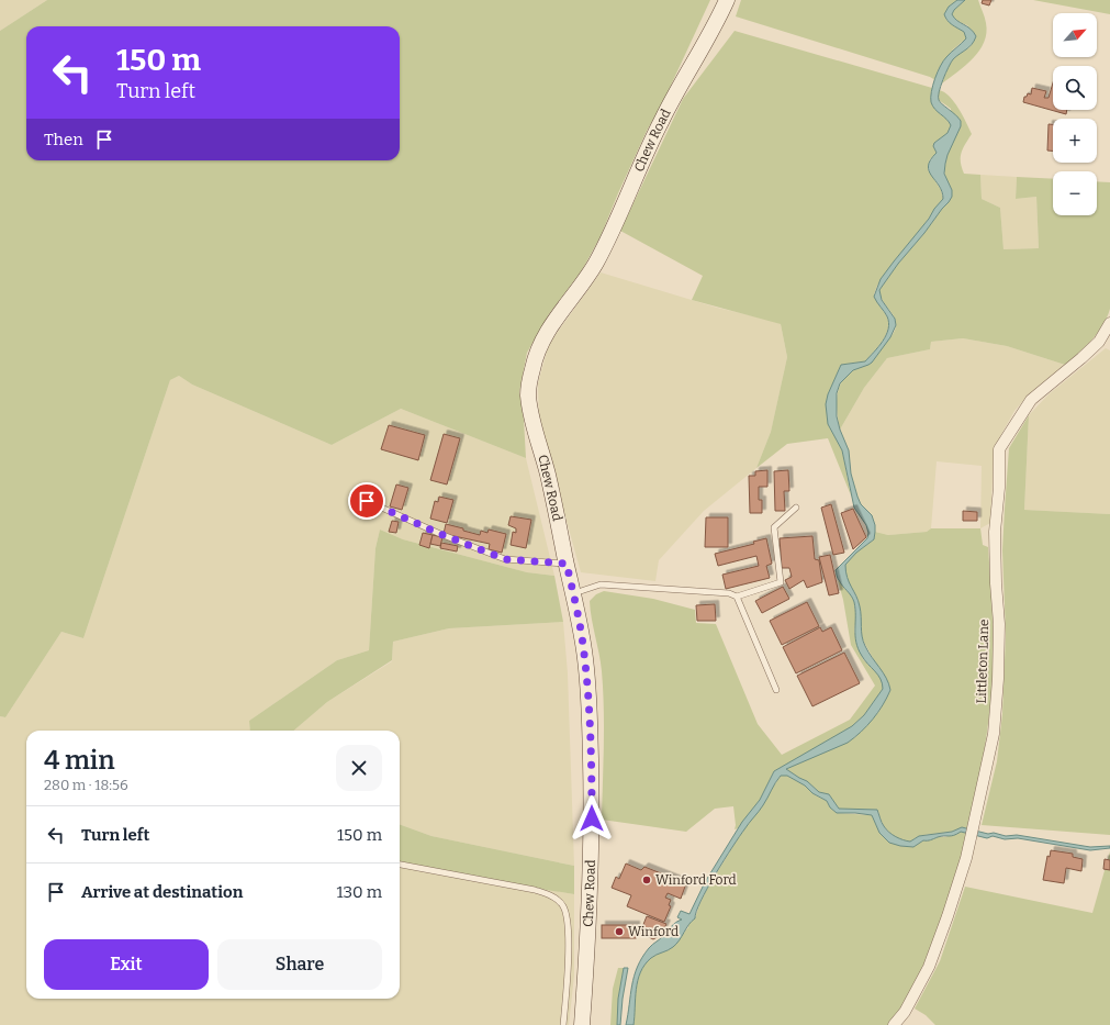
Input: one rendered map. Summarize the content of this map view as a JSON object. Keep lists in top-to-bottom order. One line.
{"streets":{"main road":["Chew Road"],"street":["Littleton Lane"]},"places":["Winford Ford","Winford"],"north":"top right","page":{"map_buttons":["+","−"],"turn":["150 m","Turn left"],"then":"Then","heading":["4 min","280 m · 18:56"],"list":[{"name":"Turn left","value":"150 m"},{"name":"Arrive at destination","value":"130 m"}],"buttons":["Exit","Share"]}}
